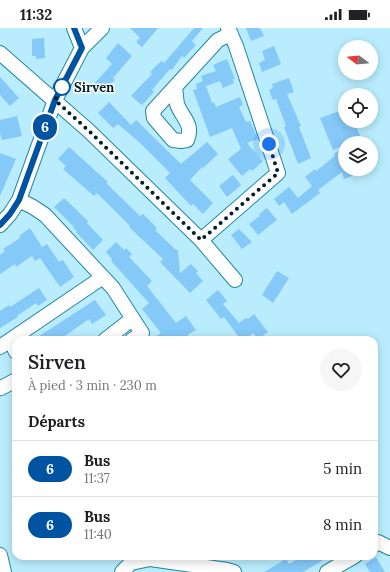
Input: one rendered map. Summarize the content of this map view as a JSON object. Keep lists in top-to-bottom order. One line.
{"places":["Sirven"],"lines":["bus line 6"],"north":"left","page":{"status":"11:32","on_map":"6","heading":[["Sirven","À pied · 3 min · 230 m"],"Départs"],"list":[{"mark":"6","name":"Bus","note":"11:37","value":"5 min"},{"mark":"6","name":"Bus","note":"11:40","value":"8 min"}]}}
